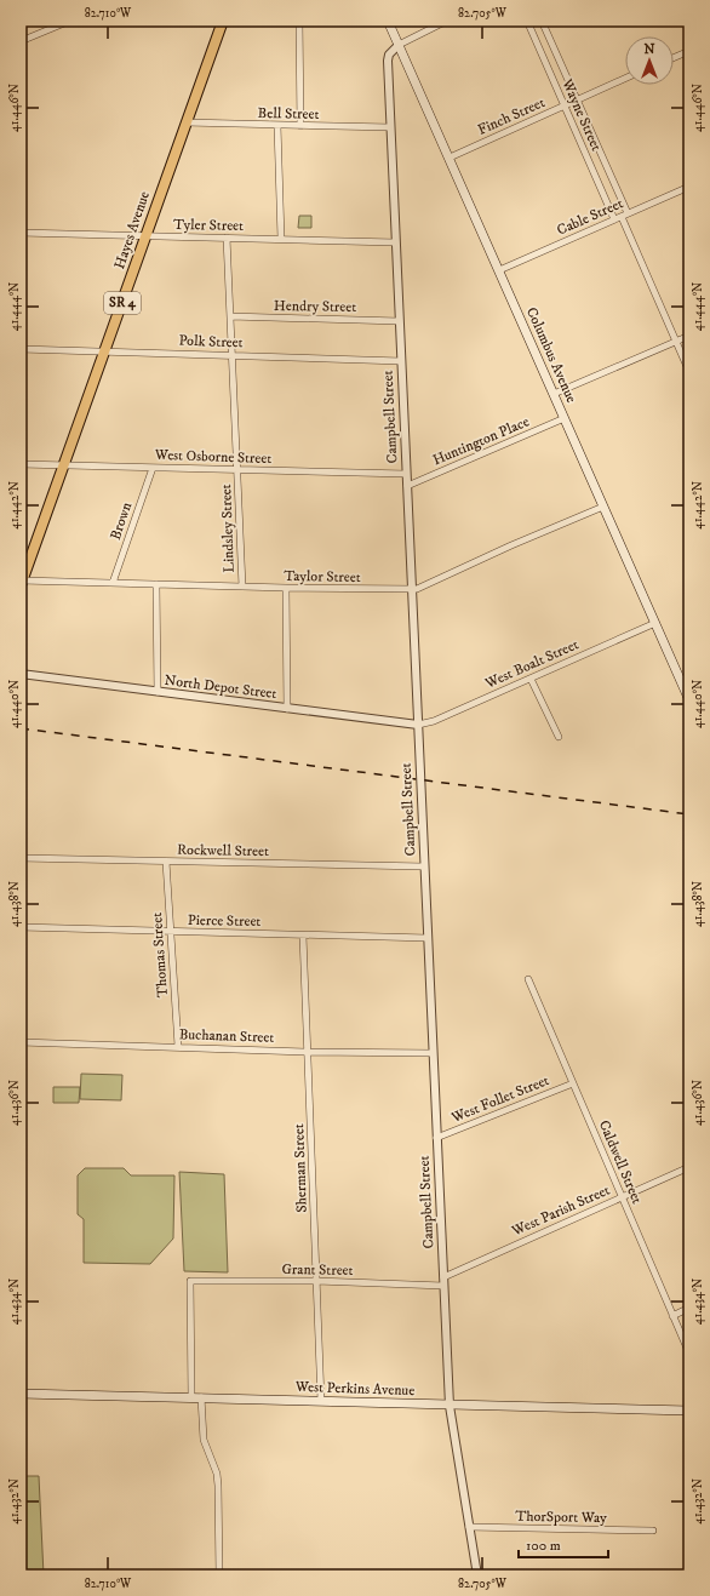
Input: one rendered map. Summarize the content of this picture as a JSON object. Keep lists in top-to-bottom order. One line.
{"streets":{"main road":["Hayes Avenue","SR 4","Columbus Avenue","West Perkins Avenue"],"street":["Bell Street","Wayne Street","Finch Street","Cable Street","Tyler Street","Hendry Street","Polk Street","Campbell Street","Huntington Place","West Osborne Street","Brown","Lindsley Street","Taylor Street","West Boalt Street","North Depot Street","Rockwell Street","Pierce Street","Thomas Street","Buchanan Street","West Follet Street","Caldwell Street","Sherman Street","West Parish Street","Grant Street","ThorSport Way"]},"crossings":[["Bell Street","Hayes Avenue"],["Bell Street","Campbell Street"],["Wayne Street","Finch Street"],["Wayne Street","Cable Street"],["Finch Street","Columbus Avenue"],["Cable Street","Columbus Avenue"],["Tyler Street","Hayes Avenue"],["Tyler Street","Campbell Street"],["Tyler Street","Lindsley Street"],["Hayes Avenue","Polk Street"],["Hayes Avenue","West Osborne Street"],["Hayes Avenue","Taylor Street"],["Hendry Street","Campbell Street"],["Hendry Street","Lindsley Street"],["Polk Street","Campbell Street"],["Polk Street","Lindsley Street"],["Columbus Avenue","Campbell Street"],["Columbus Avenue","Huntington Place"],["Columbus Avenue","Taylor Street"],["Columbus Avenue","West Boalt Street"],["Campbell Street","Huntington Place"],["Campbell Street","West Osborne Street"],["Campbell Street","Taylor Street"],["Campbell Street","West Boalt Street"],["Campbell Street","North Depot Street"],["Campbell Street","Rockwell Street"],["Campbell Street","Pierce Street"],["Campbell Street","Buchanan Street"],["Campbell Street","West Follet Street"],["Campbell Street","West Parish Street"],["Campbell Street","Grant Street"],["Campbell Street","West Perkins Avenue"],["Campbell Street","ThorSport Way"],["West Osborne Street","Brown"],["West Osborne Street","Lindsley Street"],["Brown","Taylor Street"],["Lindsley Street","Taylor Street"],["West Boalt Street","North Depot Street"],["Rockwell Street","Thomas Street"],["Pierce Street","Thomas Street"],["Pierce Street","Sherman Street"],["Thomas Street","Buchanan Street"],["Buchanan Street","Sherman Street"],["West Follet Street","Caldwell Street"],["Caldwell Street","West Parish Street"],["Sherman Street","Grant Street"],["Sherman Street","West Perkins Avenue"],["Grant Street","West Perkins Avenue"]],"scale_bar":"100 m","north":"top","coordinates":["82.710°W","82.705°W","41.446°N","41.444°N","41.442°N","41.440°N","41.438°N","41.436°N","41.434°N","41.432°N"]}
